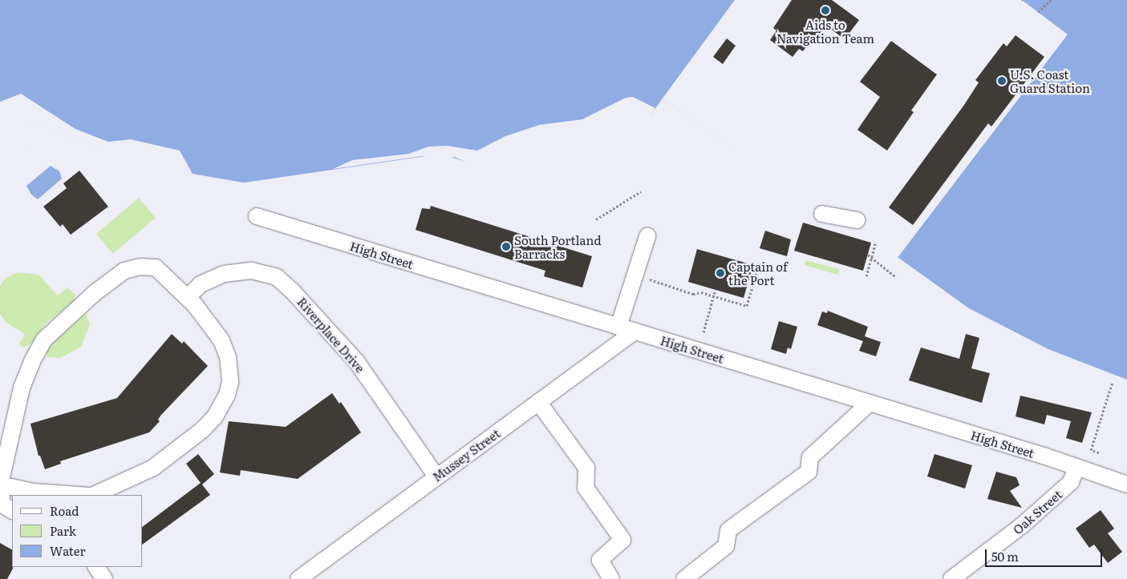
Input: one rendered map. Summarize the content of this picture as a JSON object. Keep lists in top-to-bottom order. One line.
{"streets":{"street":["High Street","Riverplace Drive","Mussey Street","Oak Street"]},"crossings":[["High Street","Mussey Street"],["High Street","Oak Street"],["Riverplace Drive","Mussey Street"]],"places":["Aids to Navigation Team","U.S. Coast Guard Station","South Portland Barracks","Captain of the Port"],"legend":["Road","Park","Water"],"scale_bar":"50 m"}
